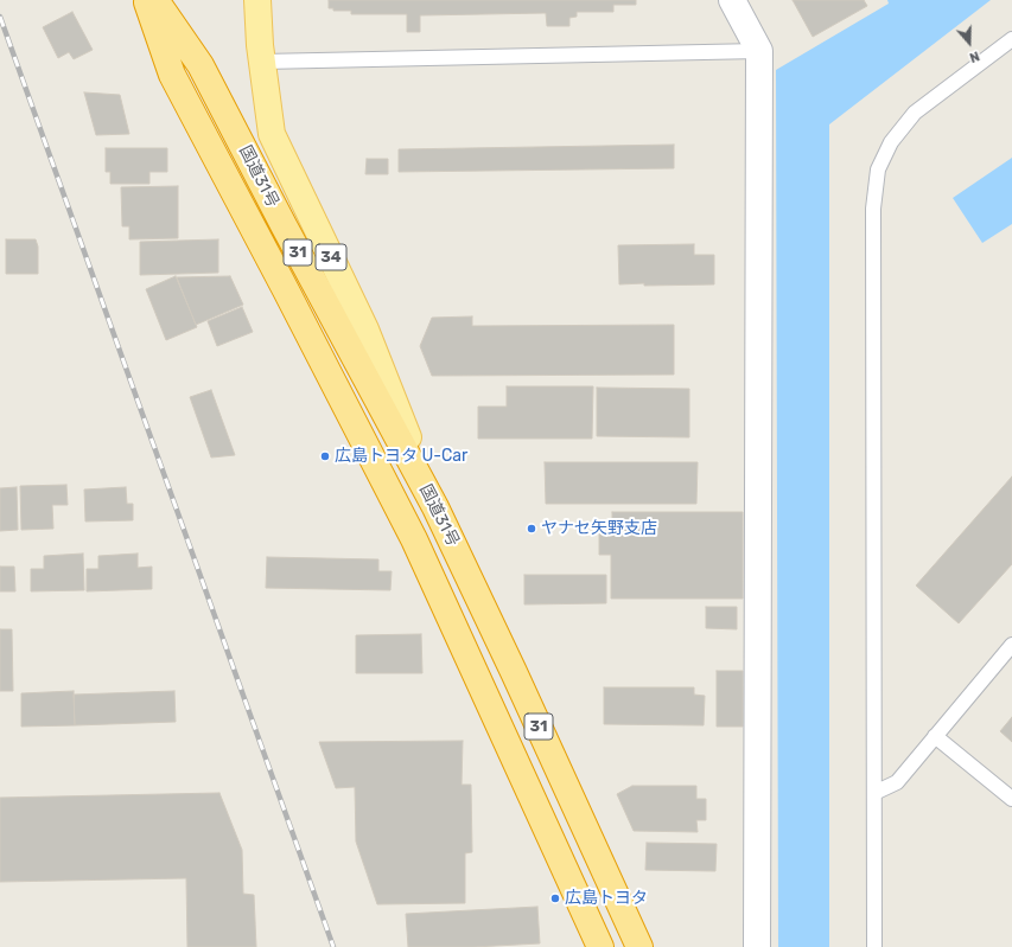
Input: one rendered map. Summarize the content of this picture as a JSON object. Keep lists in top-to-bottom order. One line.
{"streets":{"highway":["国道31号","31"],"main road":["34"]},"crossings":[["国道31号","34"]],"places":["広島トヨタ U-Car","ヤナセ矢野支店","広島トヨタ"],"north":"bottom"}
